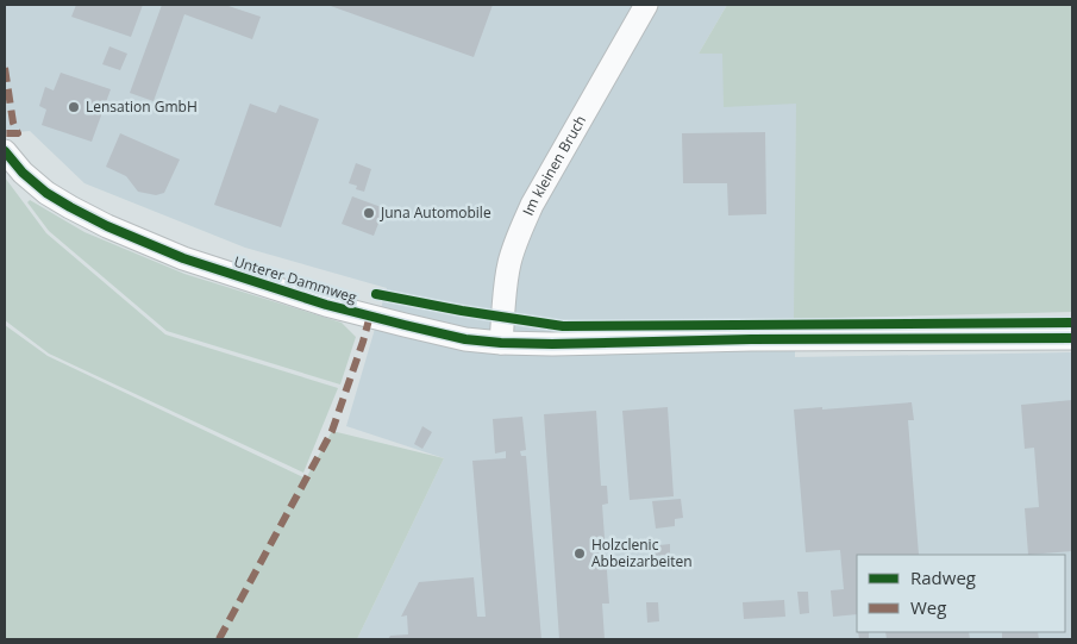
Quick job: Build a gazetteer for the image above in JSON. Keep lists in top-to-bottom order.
{
  "streets": {
    "street": ["Im kleinen Bruch", "Unterer Dammweg"]
  },
  "crossings": [
    ["Im kleinen Bruch", "Unterer Dammweg"]
  ],
  "places": ["Lensation GmbH", "Juna Automobile", "Holzclenic Abbeizarbeiten"],
  "legend": ["Radweg", "Weg"]
}
